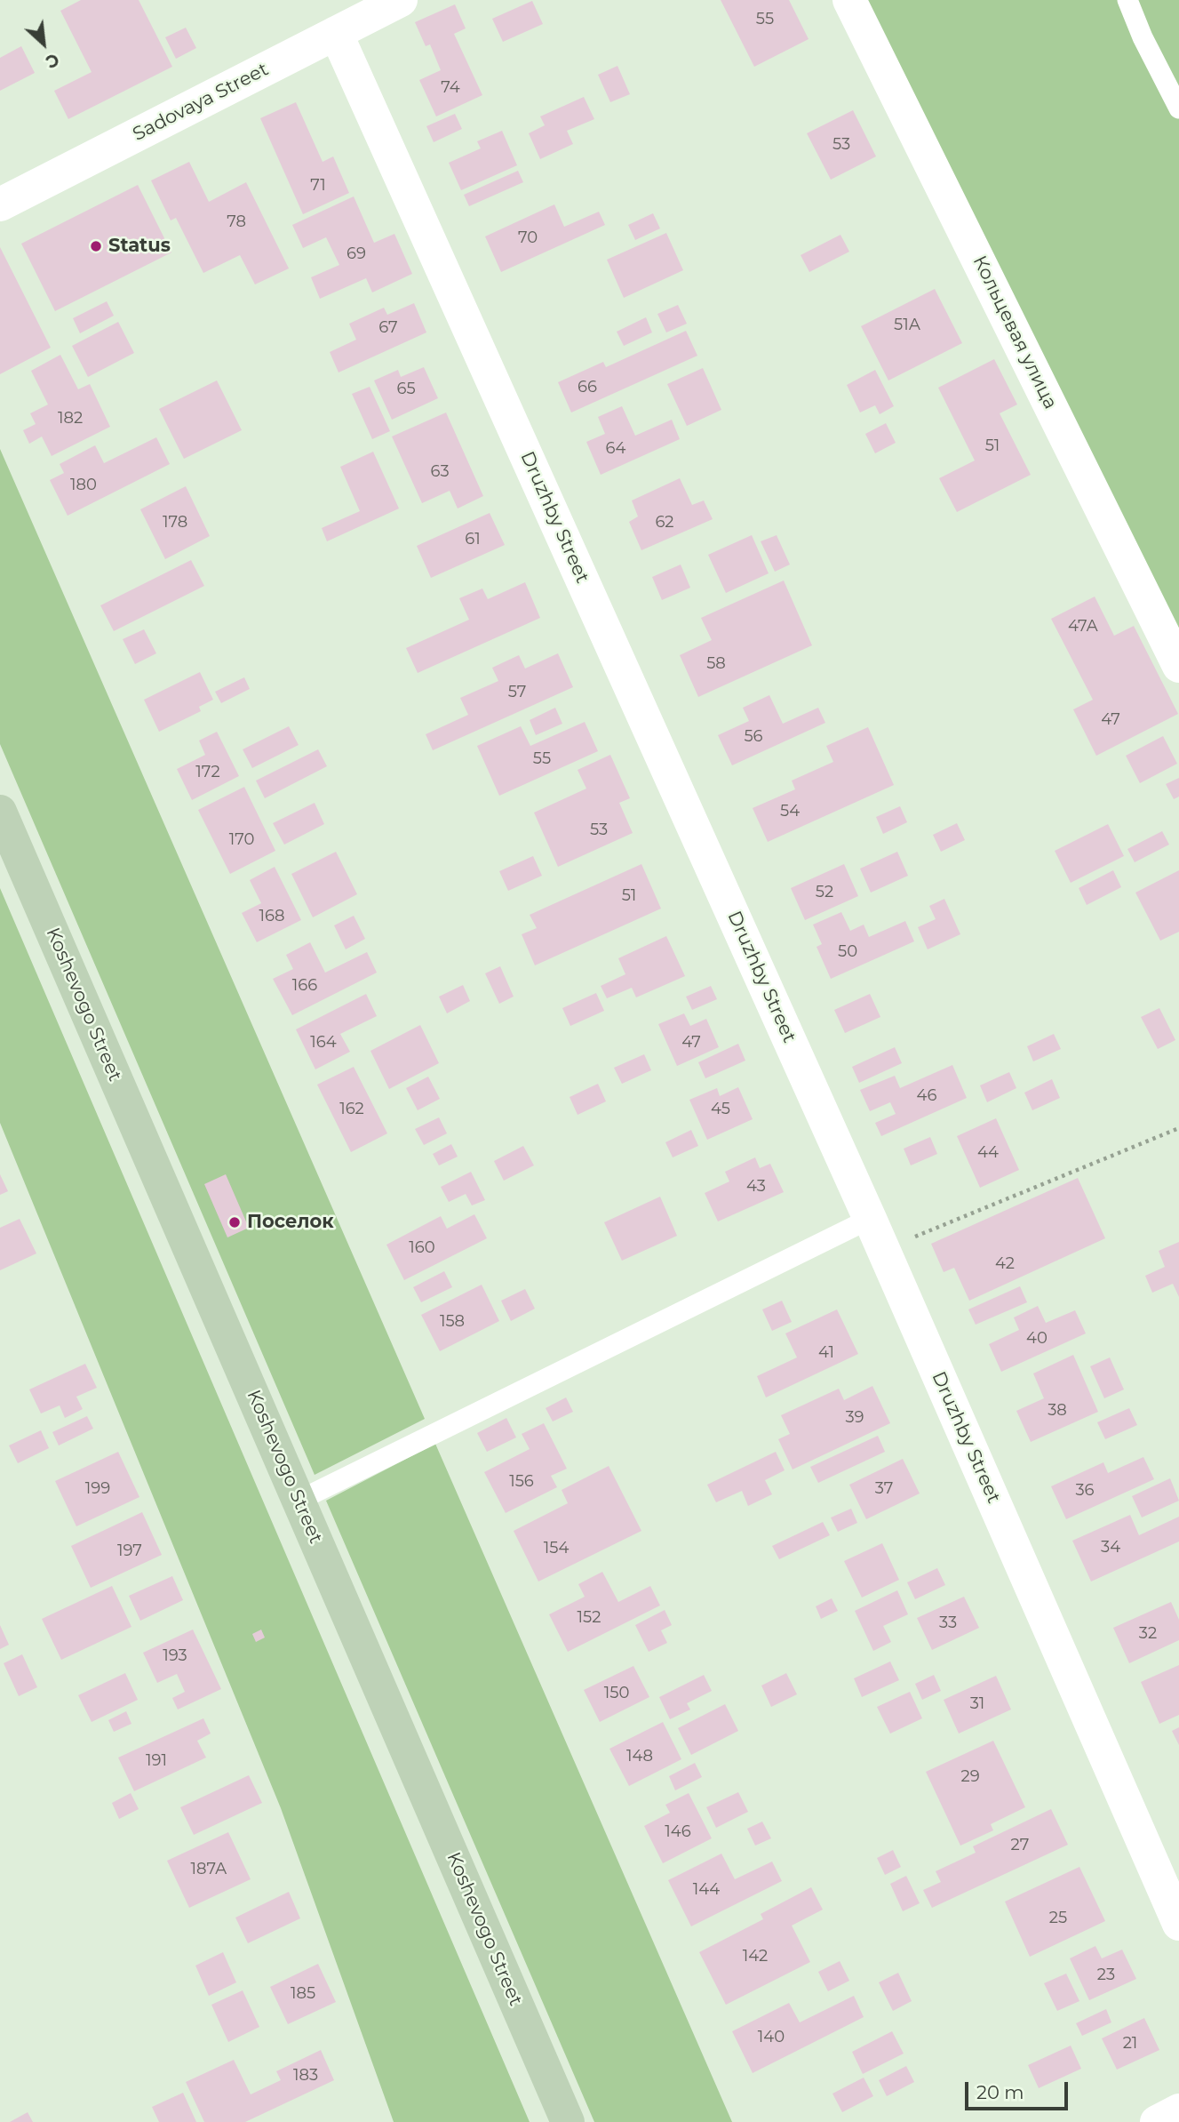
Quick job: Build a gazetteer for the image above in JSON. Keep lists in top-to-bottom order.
{
  "streets": {
    "street": [
      "Sadovaya Street",
      "Кольцевая улица",
      "Druzhby Street",
      "Koshevogo Street"
    ]
  },
  "crossings": [
    ["Sadovaya Street", "Druzhby Street"]
  ],
  "places": ["Status", "Поселок"],
  "house_numbers": [
    "55",
    "74",
    "53",
    "71",
    "78",
    "70",
    "69",
    "51А",
    "67",
    "66",
    "65",
    "182",
    "51",
    "64",
    "63",
    "180",
    "178",
    "62",
    "61",
    "47А",
    "58",
    "57",
    "47",
    "56",
    "55",
    "172",
    "54",
    "53",
    "170",
    "52",
    "51",
    "168",
    "50",
    "166",
    "164",
    "47",
    "46",
    "162",
    "45",
    "44",
    "43",
    "160",
    "42",
    "158",
    "40",
    "41",
    "38",
    "39",
    "156",
    "199",
    "37",
    "36",
    "34",
    "154",
    "197",
    "152",
    "33",
    "32",
    "193",
    "150",
    "31",
    "148",
    "191",
    "29",
    "146",
    "27",
    "187А",
    "144",
    "25",
    "142",
    "23",
    "185",
    "140",
    "21",
    "183"
  ],
  "scale_bar": "20 m",
  "north": "bottom right"
}
